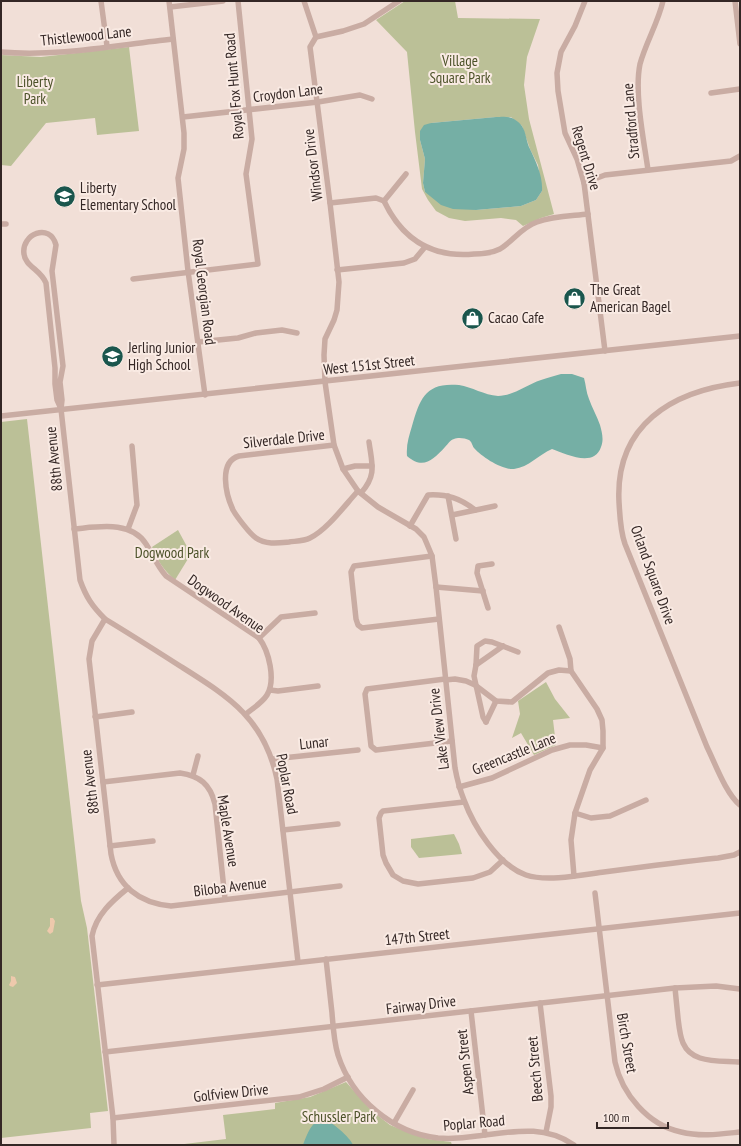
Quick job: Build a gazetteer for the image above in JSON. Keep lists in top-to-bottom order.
{
  "streets": {
    "street": [
      "Thistlewood Lane",
      "Royal Fox Hunt Road",
      "Croydon Lane",
      "Stradford Lane",
      "Regent Drive",
      "Windsor Drive",
      "Royal Georgian Road",
      "West 151st Street",
      "Silverdale Drive",
      "88th Avenue",
      "Orland Square Drive",
      "Dogwood Avenue",
      "Lake View Drive",
      "Lunar",
      "Greencastle Lane",
      "Poplar Road",
      "Maple Avenue",
      "Biloba Avenue",
      "147th Street",
      "Fairway Drive",
      "Birch Street",
      "Aspen Street",
      "Beech Street",
      "Golfview Drive"
    ]
  },
  "crossings": [
    ["Thistlewood Lane", "Royal Georgian Road"],
    ["Royal Fox Hunt Road", "Croydon Lane"],
    ["Royal Fox Hunt Road", "Royal Georgian Road"],
    ["Croydon Lane", "Windsor Drive"],
    ["Croydon Lane", "Royal Georgian Road"],
    ["Regent Drive", "West 151st Street"],
    ["Windsor Drive", "West 151st Street"],
    ["Windsor Drive", "Lake View Drive"],
    ["Royal Georgian Road", "West 151st Street"],
    ["West 151st Street", "88th Avenue"],
    ["West 151st Street", "Lake View Drive"],
    ["Silverdale Drive", "Lake View Drive"],
    ["88th Avenue", "Dogwood Avenue"],
    ["88th Avenue", "Poplar Road"],
    ["88th Avenue", "Maple Avenue"],
    ["88th Avenue", "Biloba Avenue"],
    ["Lake View Drive", "Greencastle Lane"],
    ["Lunar", "Poplar Road"],
    ["Poplar Road", "Biloba Avenue"],
    ["Poplar Road", "147th Street"],
    ["Poplar Road", "Fairway Drive"],
    ["Poplar Road", "Aspen Street"],
    ["Poplar Road", "Beech Street"],
    ["Poplar Road", "Golfview Drive"],
    ["Maple Avenue", "Biloba Avenue"],
    ["147th Street", "Birch Street"],
    ["Fairway Drive", "Birch Street"],
    ["Fairway Drive", "Aspen Street"],
    ["Fairway Drive", "Beech Street"]
  ],
  "parks": [
    "Village Square Park",
    "Liberty Park",
    "Dogwood Park",
    "Schussler Park"
  ],
  "places": {
    "school or university": ["Liberty Elementary School", "Jerling Junior High School"],
    "shop": ["The Great American Bagel", "Cacao Cafe"]
  },
  "scale_bar": "100 m"
}
